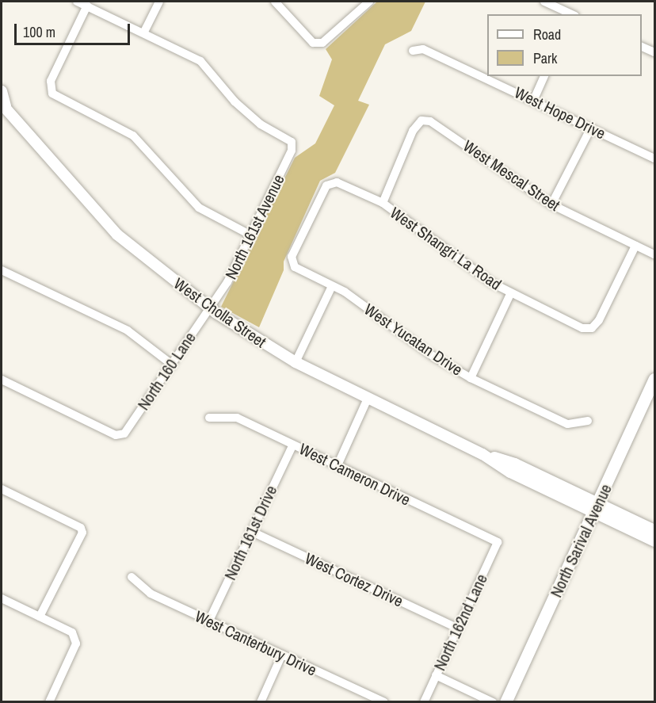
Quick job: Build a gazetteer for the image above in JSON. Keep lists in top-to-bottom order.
{
  "streets": {
    "main road": ["North Sarival Avenue"],
    "street": [
      "West Hope Drive",
      "West Mescal Street",
      "North 161st Avenue",
      "West Shangri La Road",
      "West Cholla Street",
      "West Yucatan Drive",
      "North 160 Lane",
      "West Cameron Drive",
      "North 161st Drive",
      "West Cortez Drive",
      "North 162nd Lane",
      "West Canterbury Drive"
    ]
  },
  "crossings": [
    ["West Mescal Street", "West Shangri La Road"],
    ["North 161st Avenue", "West Cholla Street"],
    ["North 161st Avenue", "North 160 Lane"],
    ["West Shangri La Road", "West Yucatan Drive"],
    ["West Cholla Street", "North 160 Lane"],
    ["West Cholla Street", "North Sarival Avenue"],
    ["West Cameron Drive", "North 161st Drive"],
    ["West Cameron Drive", "North 162nd Lane"],
    ["North 161st Drive", "West Cortez Drive"],
    ["North 161st Drive", "West Canterbury Drive"],
    ["West Cortez Drive", "North 162nd Lane"]
  ],
  "legend": ["Road", "Park"],
  "scale_bar": "100 m"
}
